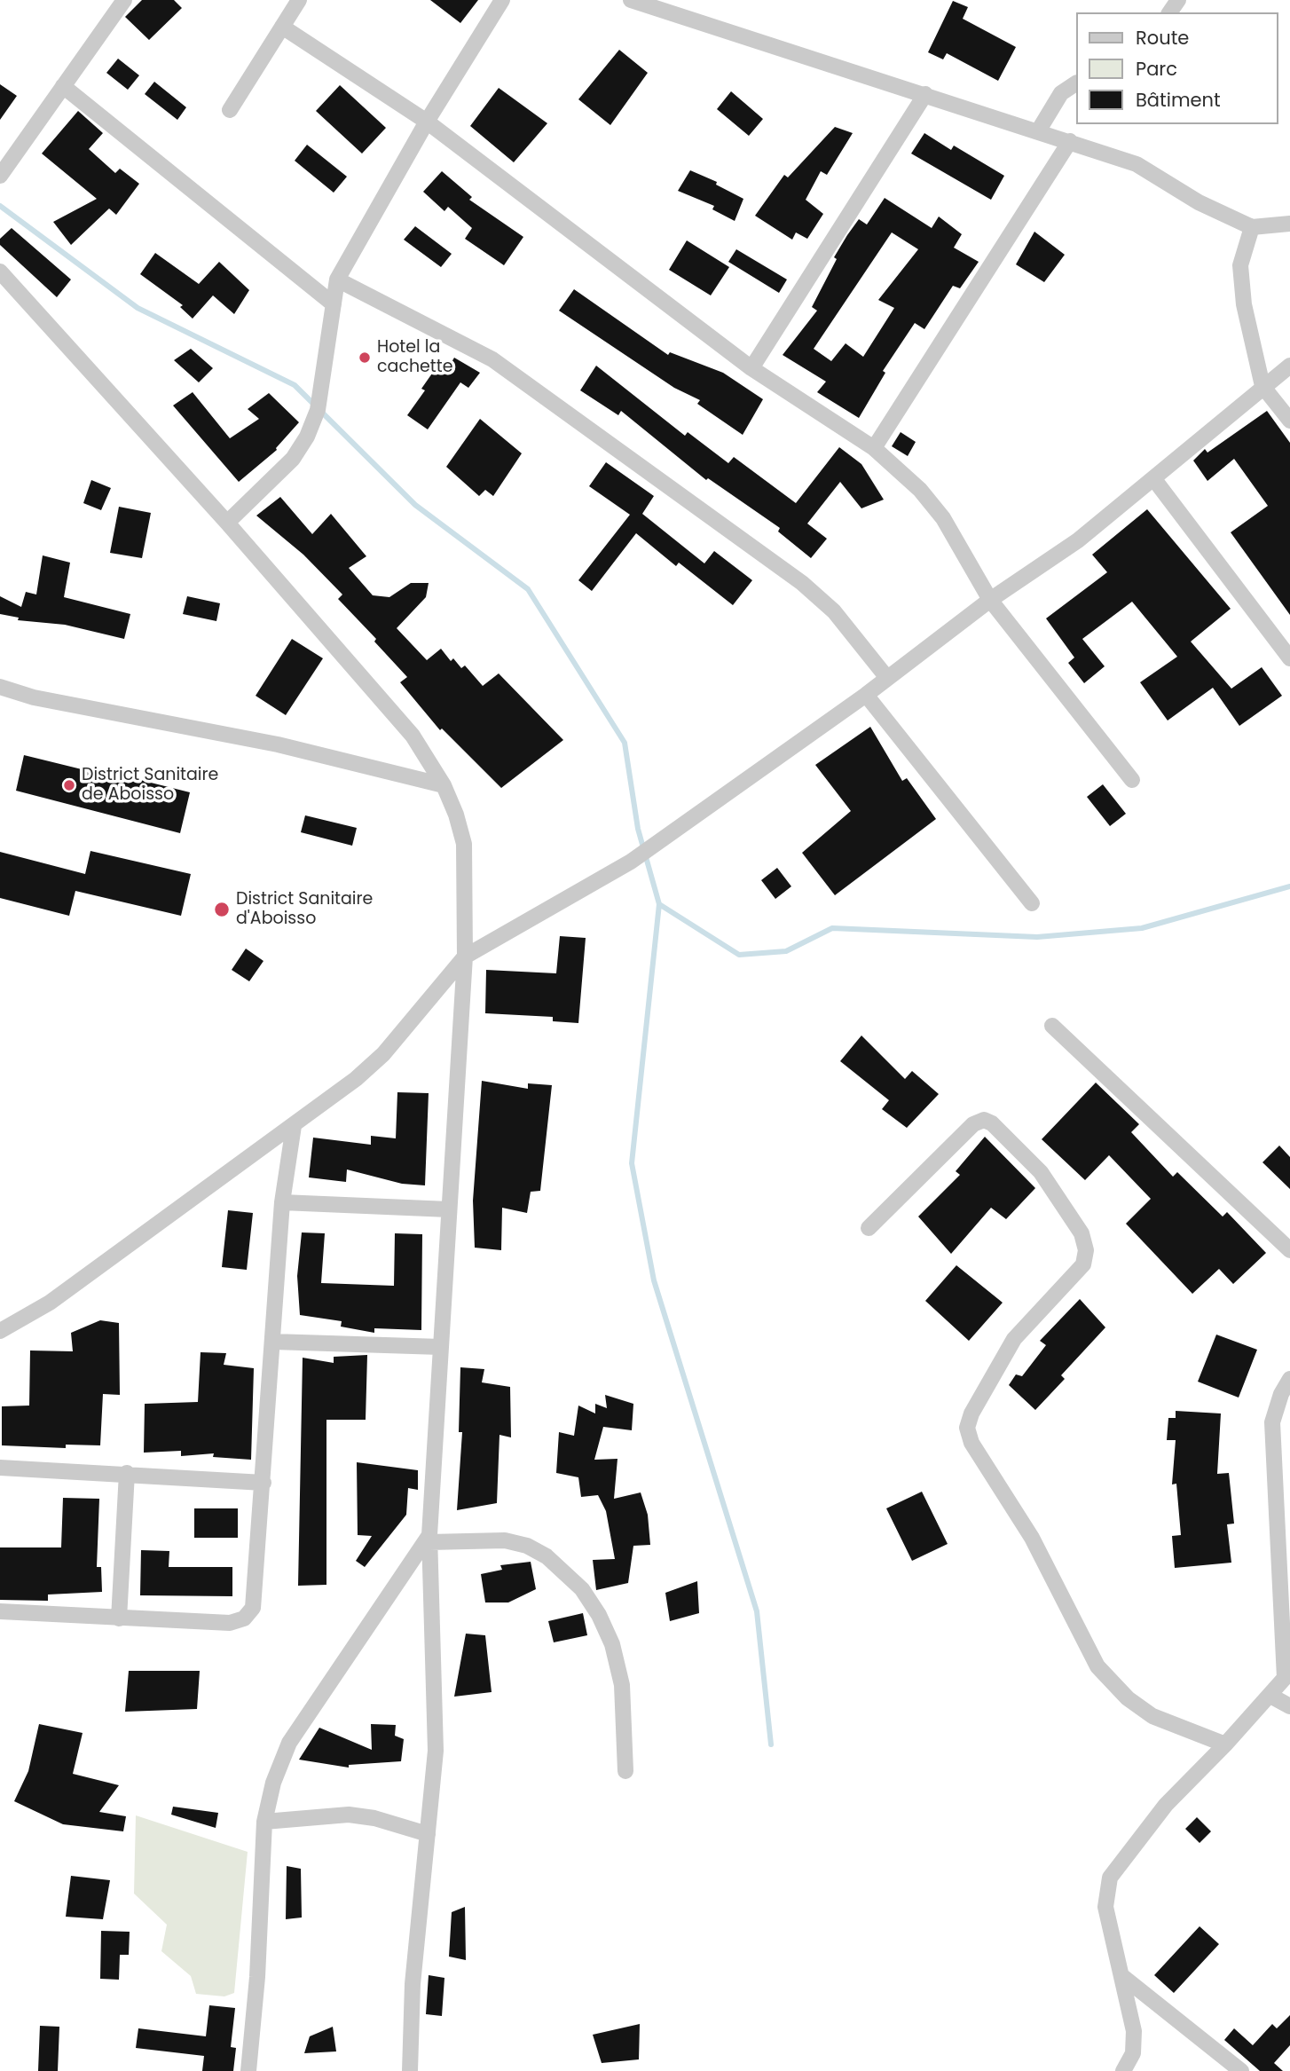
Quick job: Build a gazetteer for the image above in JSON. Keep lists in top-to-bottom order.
{
  "places": ["Hotel la cachette", "District Sanitaire de Aboisso", "District Sanitaire d'Aboisso"],
  "legend": ["Route", "Parc", "Bâtiment"]
}
